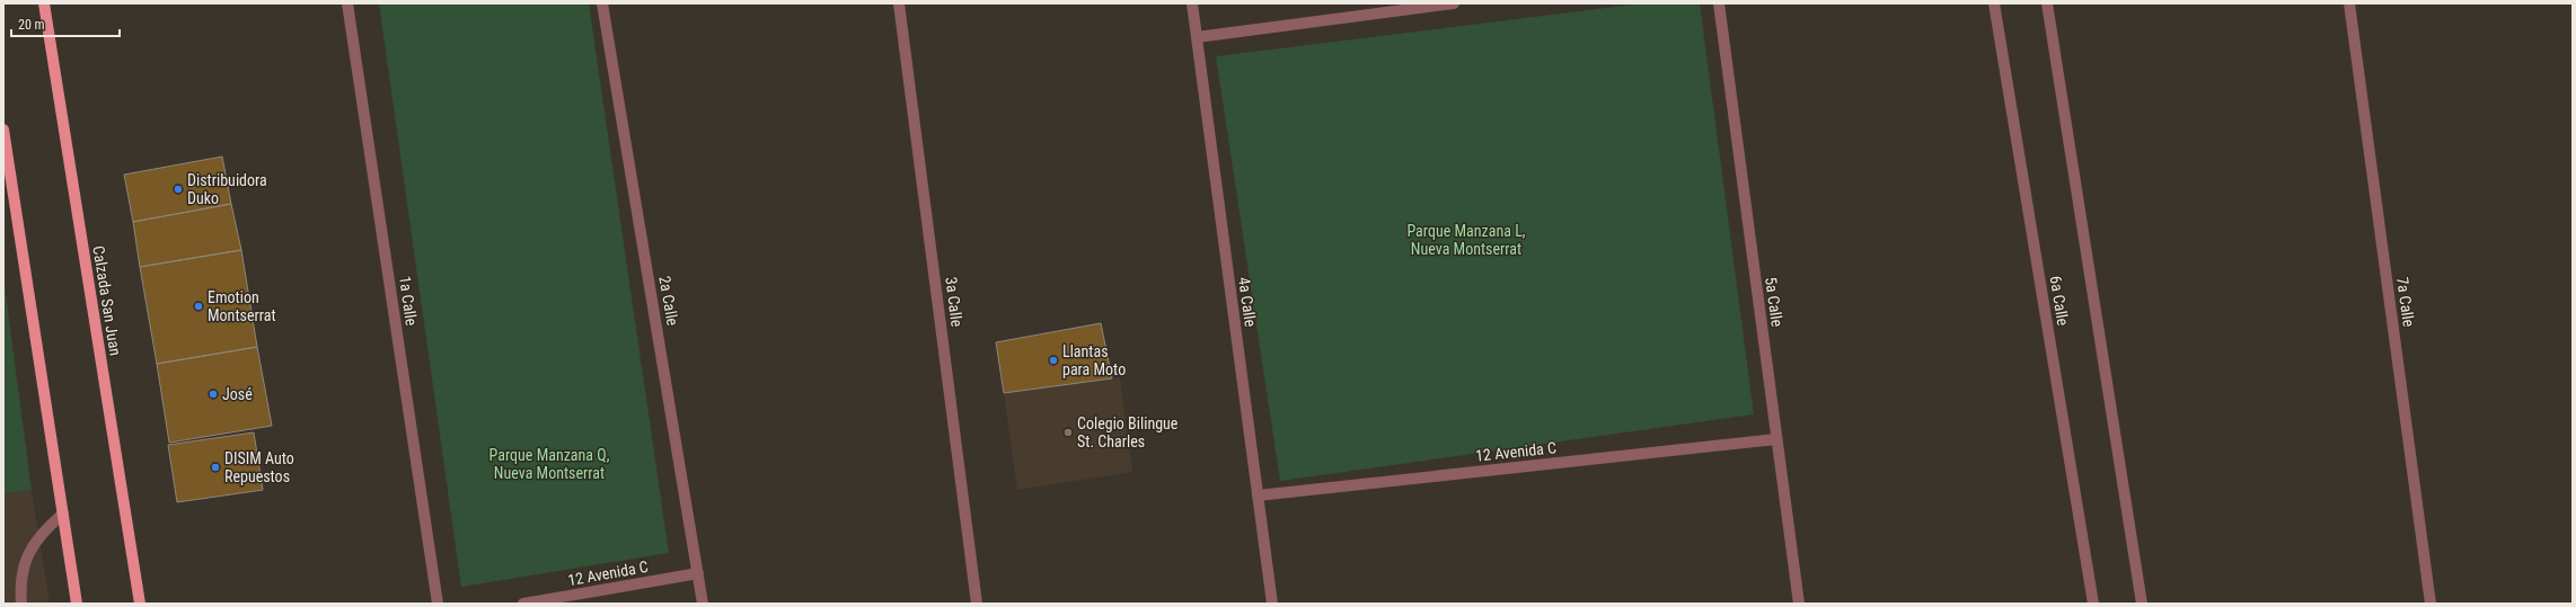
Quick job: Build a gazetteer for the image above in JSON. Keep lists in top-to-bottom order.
{
  "streets": {
    "main road": ["Calzada San Juan"],
    "street": [
      "1a Calle",
      "2a Calle",
      "6a Calle",
      "3a Calle",
      "4a Calle",
      "5a Calle",
      "7a Calle",
      "12 Avenida C"
    ]
  },
  "crossings": [
    ["2a Calle", "12 Avenida C"],
    ["4a Calle", "12 Avenida C"],
    ["5a Calle", "12 Avenida C"]
  ],
  "parks": ["Parque Manzana L, Nueva Montserrat", "Parque Manzana Q, Nueva Montserrat"],
  "places": [
    "Distribuidora Duko",
    "Emotion Montserrat",
    "Llantas para Moto",
    "José",
    "Colegio Bilingue St. Charles",
    "DISIM Auto Repuestos"
  ],
  "scale_bar": "20 m"
}
